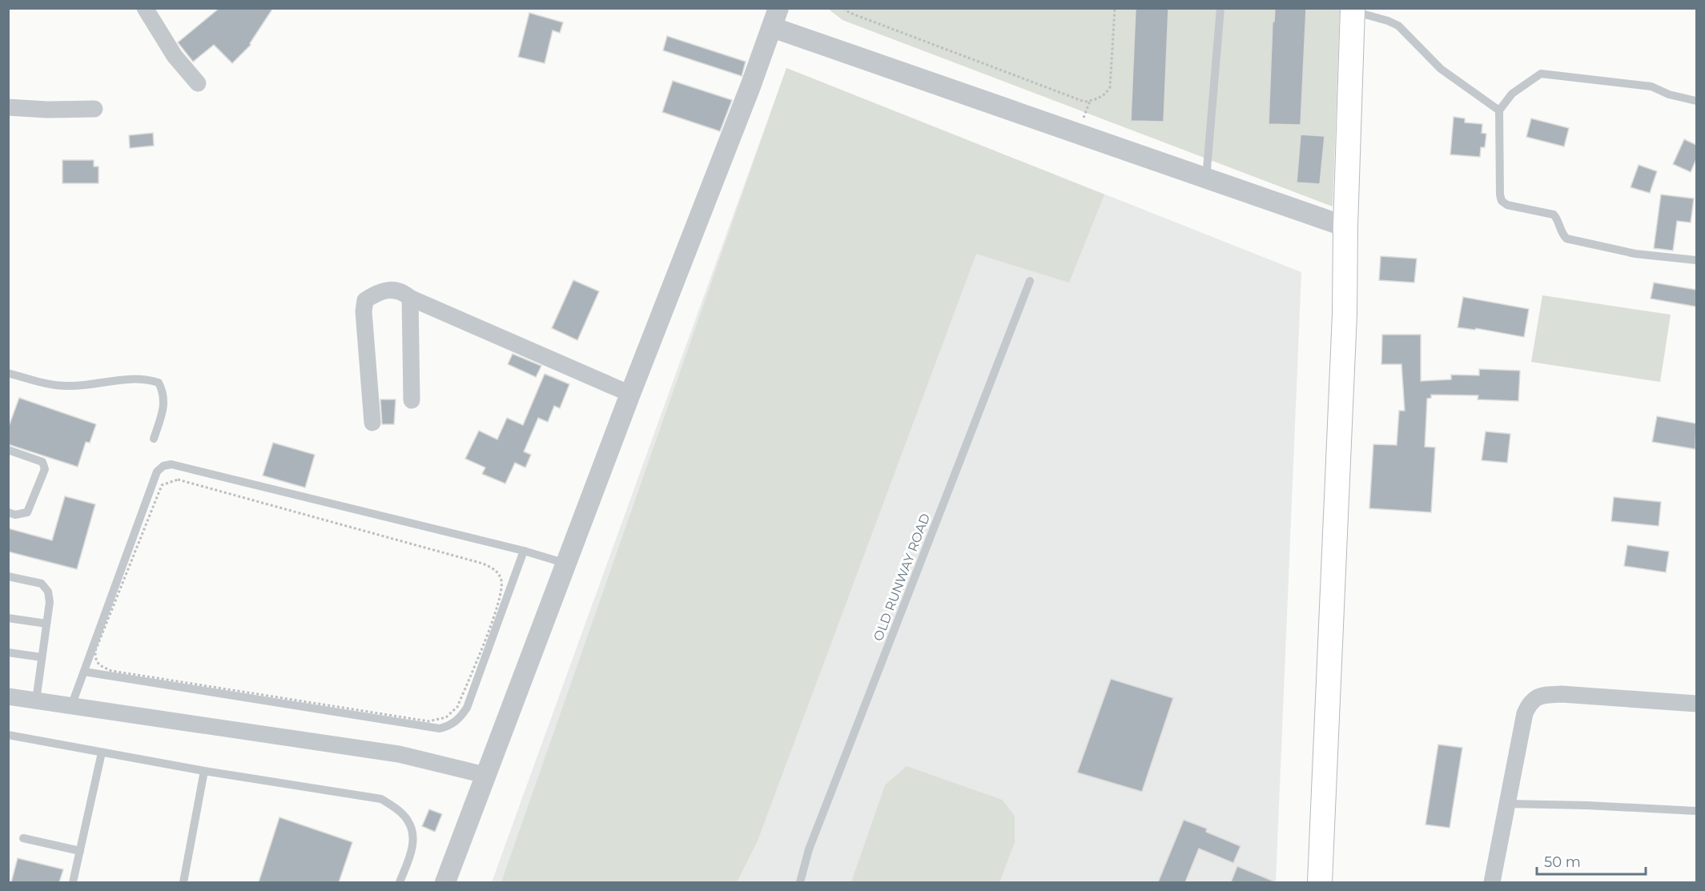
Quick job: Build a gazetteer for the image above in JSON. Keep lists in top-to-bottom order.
{
  "streets": {
    "lane": ["OLD RUNWAY ROAD"]
  },
  "scale_bar": "50 m"
}
